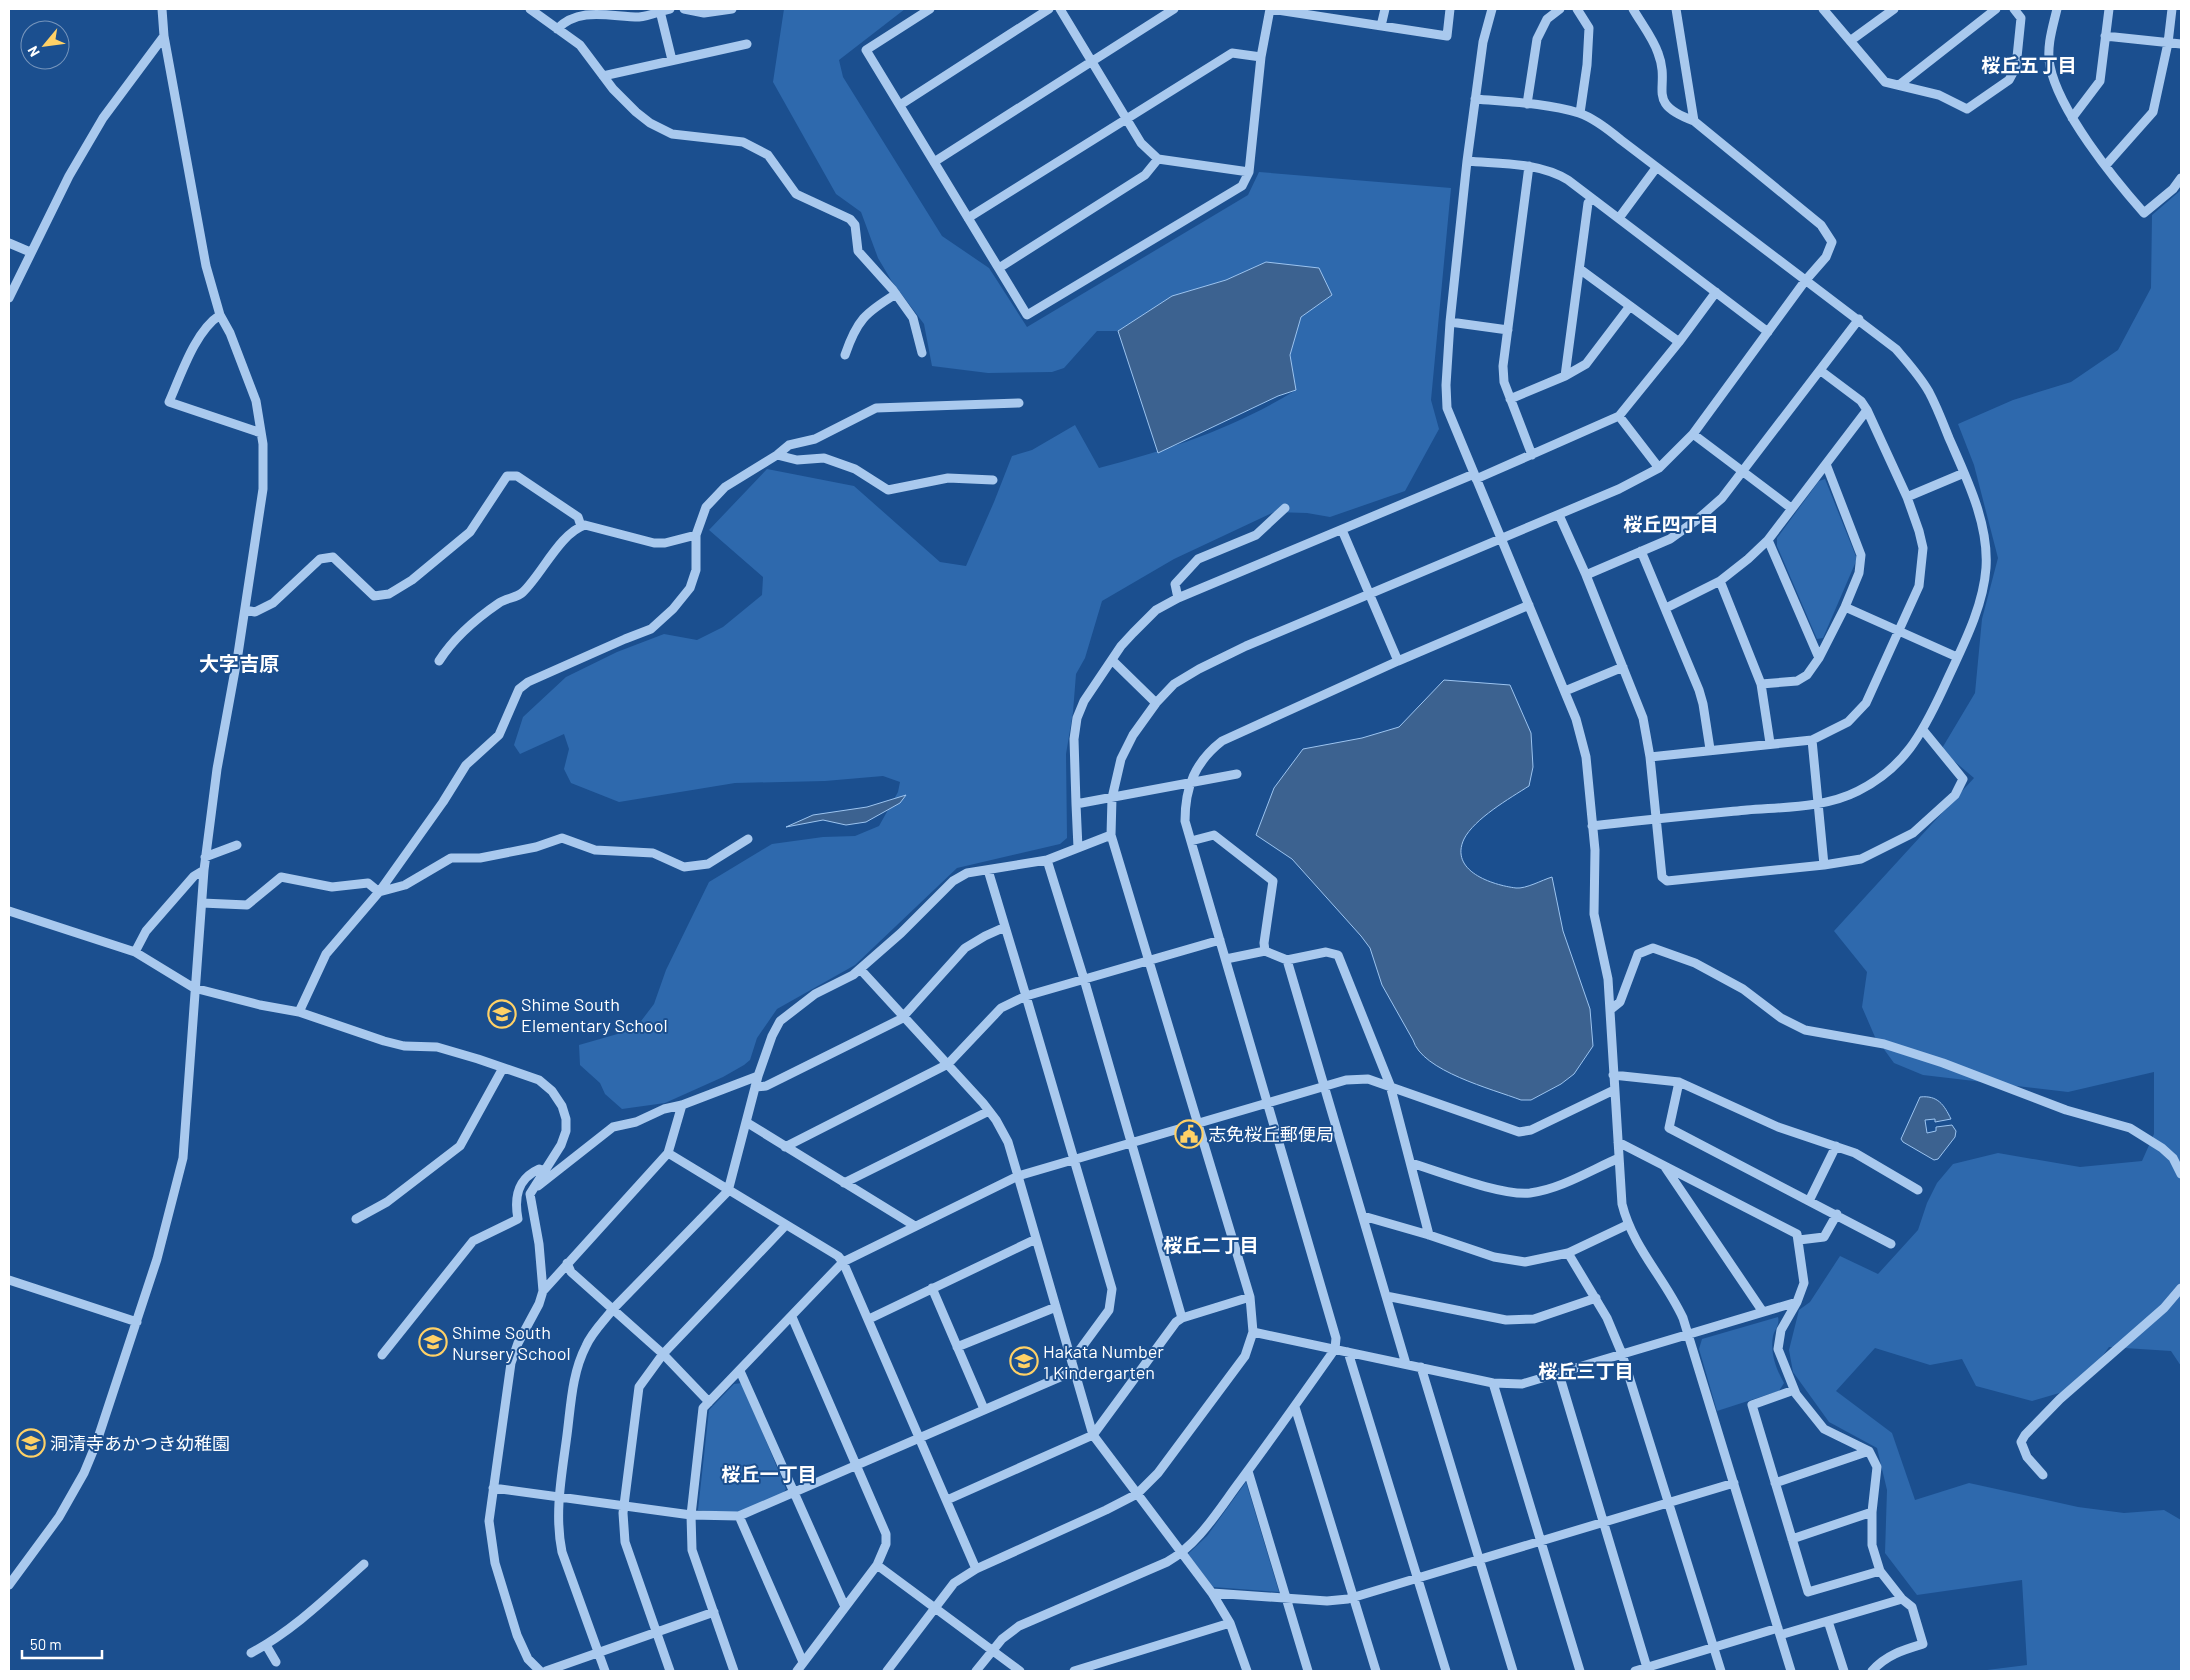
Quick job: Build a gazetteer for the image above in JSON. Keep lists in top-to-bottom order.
{
  "districts": [
    "桜丘五丁目",
    "桜丘四丁目",
    "大字吉原",
    "桜丘二丁目",
    "桜丘三丁目",
    "桜丘一丁目"
  ],
  "places": {
    "school or university": [
      "Shime South Elementary School",
      "Shime South Nursery School",
      "Hakata Number 1 Kindergarten",
      "洞清寺あかつき幼稚園"
    ],
    "public building": ["志免桜丘郵便局"]
  },
  "scale_bar": "50 m",
  "north": "bottom left"
}
